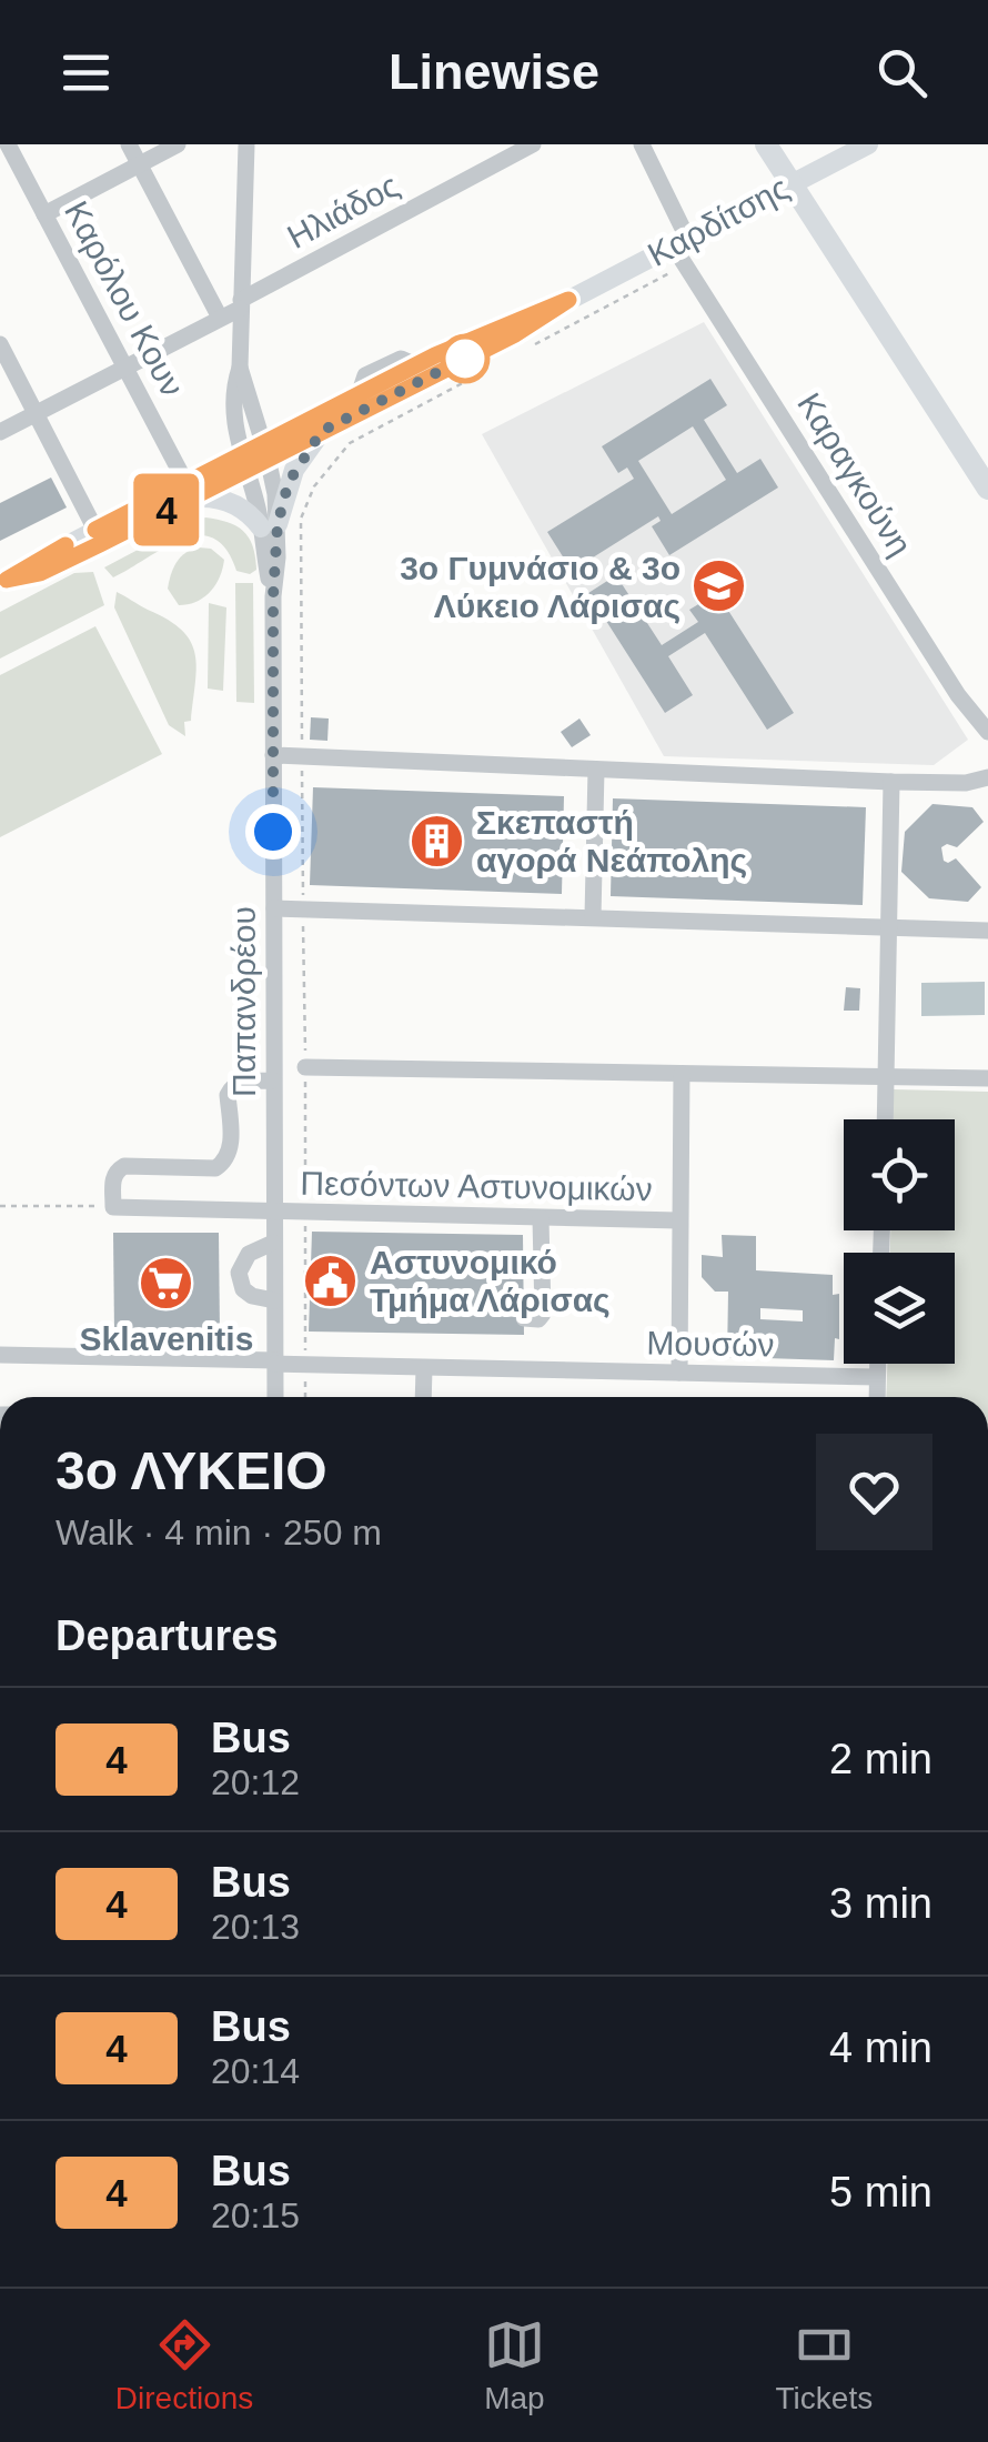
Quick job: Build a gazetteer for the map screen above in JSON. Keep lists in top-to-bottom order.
{
  "streets": {
    "main road": ["Καρδίτσης"],
    "street": [
      "Ηλιάδος",
      "Καρόλου Κουν",
      "Καραγκούνη",
      "Παπανδρέου",
      "Πεσόντων Αστυνομικών",
      "Μουσών"
    ]
  },
  "crossings": [
    ["Ηλιάδος", "Καρόλου Κουν"],
    ["Καρδίτσης", "Καρόλου Κουν"],
    ["Καρδίτσης", "Καραγκούνη"],
    ["Παπανδρέου", "Πεσόντων Αστυνομικών"],
    ["Παπανδρέου", "Μουσών"]
  ],
  "places": {
    "school or university": ["3ο Γυμνάσιο & 3ο Λύκειο Λάρισας"],
    "building": ["Σκεπαστή αγορά Νεάπολης"],
    "public building": ["Αστυνομικό Τμήμα Λάρισας"],
    "supermarket": ["Sklavenitis"]
  },
  "lines": ["bus line 4"],
  "page": {
    "header": "Linewise",
    "on_map": "4",
    "heading": [
      ["3ο ΛΥΚΕΙΟ", "Walk · 4 min · 250 m"],
      "Departures"
    ],
    "list": [
      {
        "mark": "4",
        "name": "Bus",
        "note": "20:12",
        "value": "2 min"
      },
      {
        "mark": "4",
        "name": "Bus",
        "note": "20:13",
        "value": "3 min"
      },
      {
        "mark": "4",
        "name": "Bus",
        "note": "20:14",
        "value": "4 min"
      },
      {
        "mark": "4",
        "name": "Bus",
        "note": "20:15",
        "value": "5 min"
      }
    ],
    "tabs": ["Directions", "Map", "Tickets"]
  }
}
